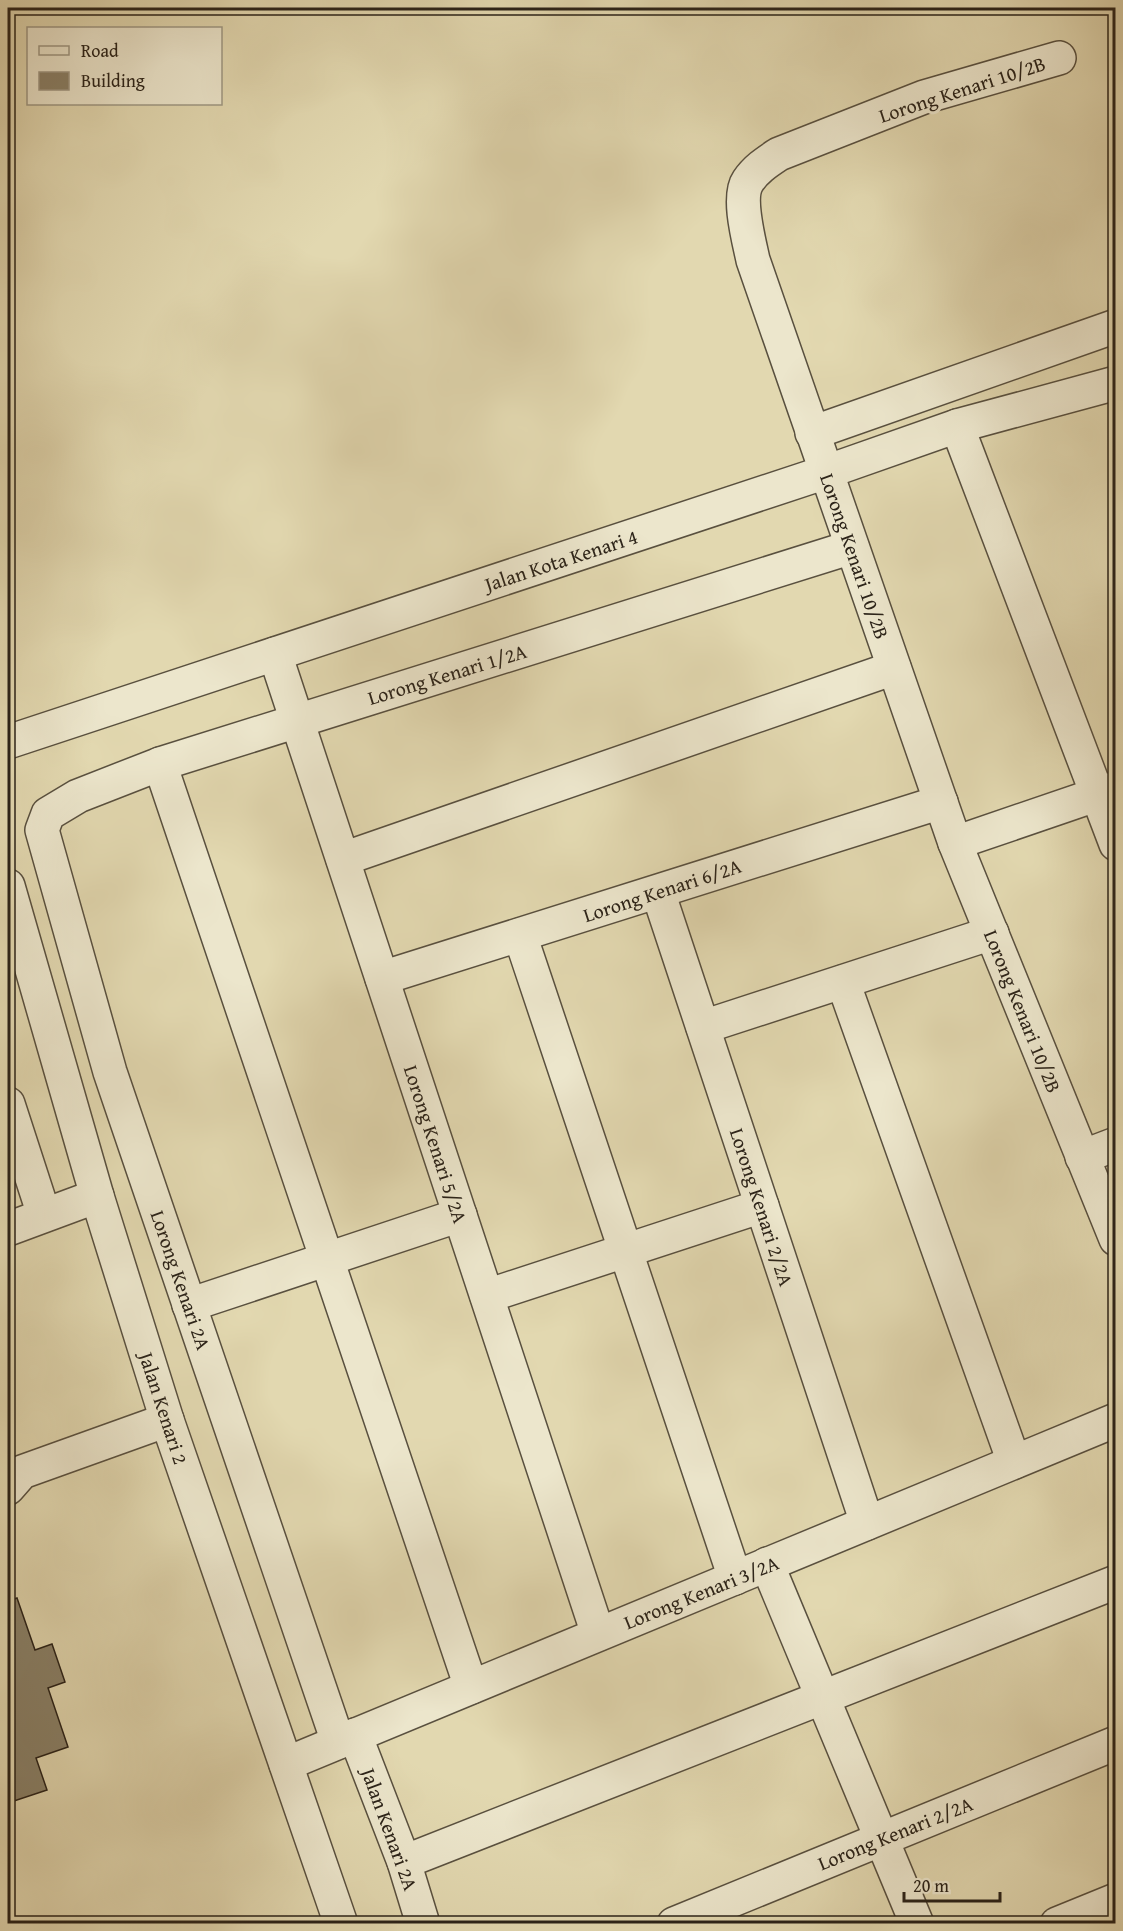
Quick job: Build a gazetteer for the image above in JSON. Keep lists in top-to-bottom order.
{
  "streets": {
    "street": [
      "Lorong Kenari 10/2B",
      "Jalan Kota Kenari 4",
      "Lorong Kenari 1/2A",
      "Lorong Kenari 6/2A",
      "Lorong Kenari 5/2A",
      "Lorong Kenari 2/2A",
      "Lorong Kenari 2A",
      "Jalan Kenari 2",
      "Lorong Kenari 3/2A",
      "Jalan Kenari 2A"
    ]
  },
  "crossings": [
    ["Lorong Kenari 10/2B", "Jalan Kota Kenari 4"],
    ["Lorong Kenari 10/2B", "Lorong Kenari 1/2A"],
    ["Lorong Kenari 10/2B", "Lorong Kenari 6/2A"],
    ["Jalan Kota Kenari 4", "Lorong Kenari 5/2A"],
    ["Lorong Kenari 1/2A", "Lorong Kenari 5/2A"],
    ["Lorong Kenari 1/2A", "Lorong Kenari 2A"],
    ["Lorong Kenari 6/2A", "Lorong Kenari 5/2A"],
    ["Lorong Kenari 6/2A", "Lorong Kenari 2/2A"],
    ["Lorong Kenari 5/2A", "Lorong Kenari 3/2A"],
    ["Lorong Kenari 2/2A", "Lorong Kenari 3/2A"],
    ["Lorong Kenari 2A", "Lorong Kenari 3/2A"],
    ["Lorong Kenari 2A", "Jalan Kenari 2A"],
    ["Jalan Kenari 2", "Lorong Kenari 3/2A"],
    ["Lorong Kenari 3/2A", "Jalan Kenari 2A"]
  ],
  "legend": ["Road", "Building"],
  "scale_bar": "20 m"
}
